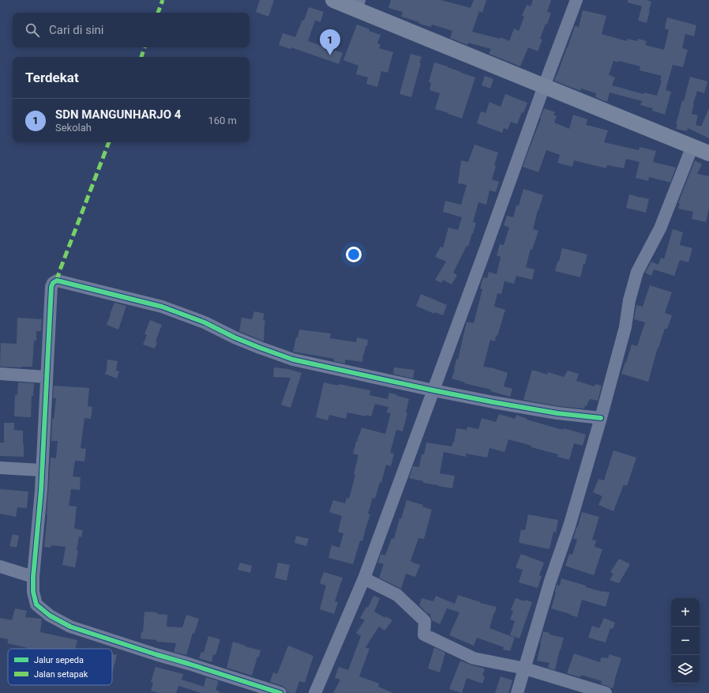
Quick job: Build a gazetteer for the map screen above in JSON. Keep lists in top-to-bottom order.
{
  "legend": ["Jalur sepeda", "Jalan setapak"],
  "page": {
    "search": "Cari di sini",
    "pins": "1",
    "heading": "Terdekat",
    "list": [
      {
        "mark": "1",
        "name": "SDN MANGUNHARJO 4",
        "note": "Sekolah",
        "value": "160 m"
      }
    ],
    "map_buttons": ["+", "−"]
  }
}
